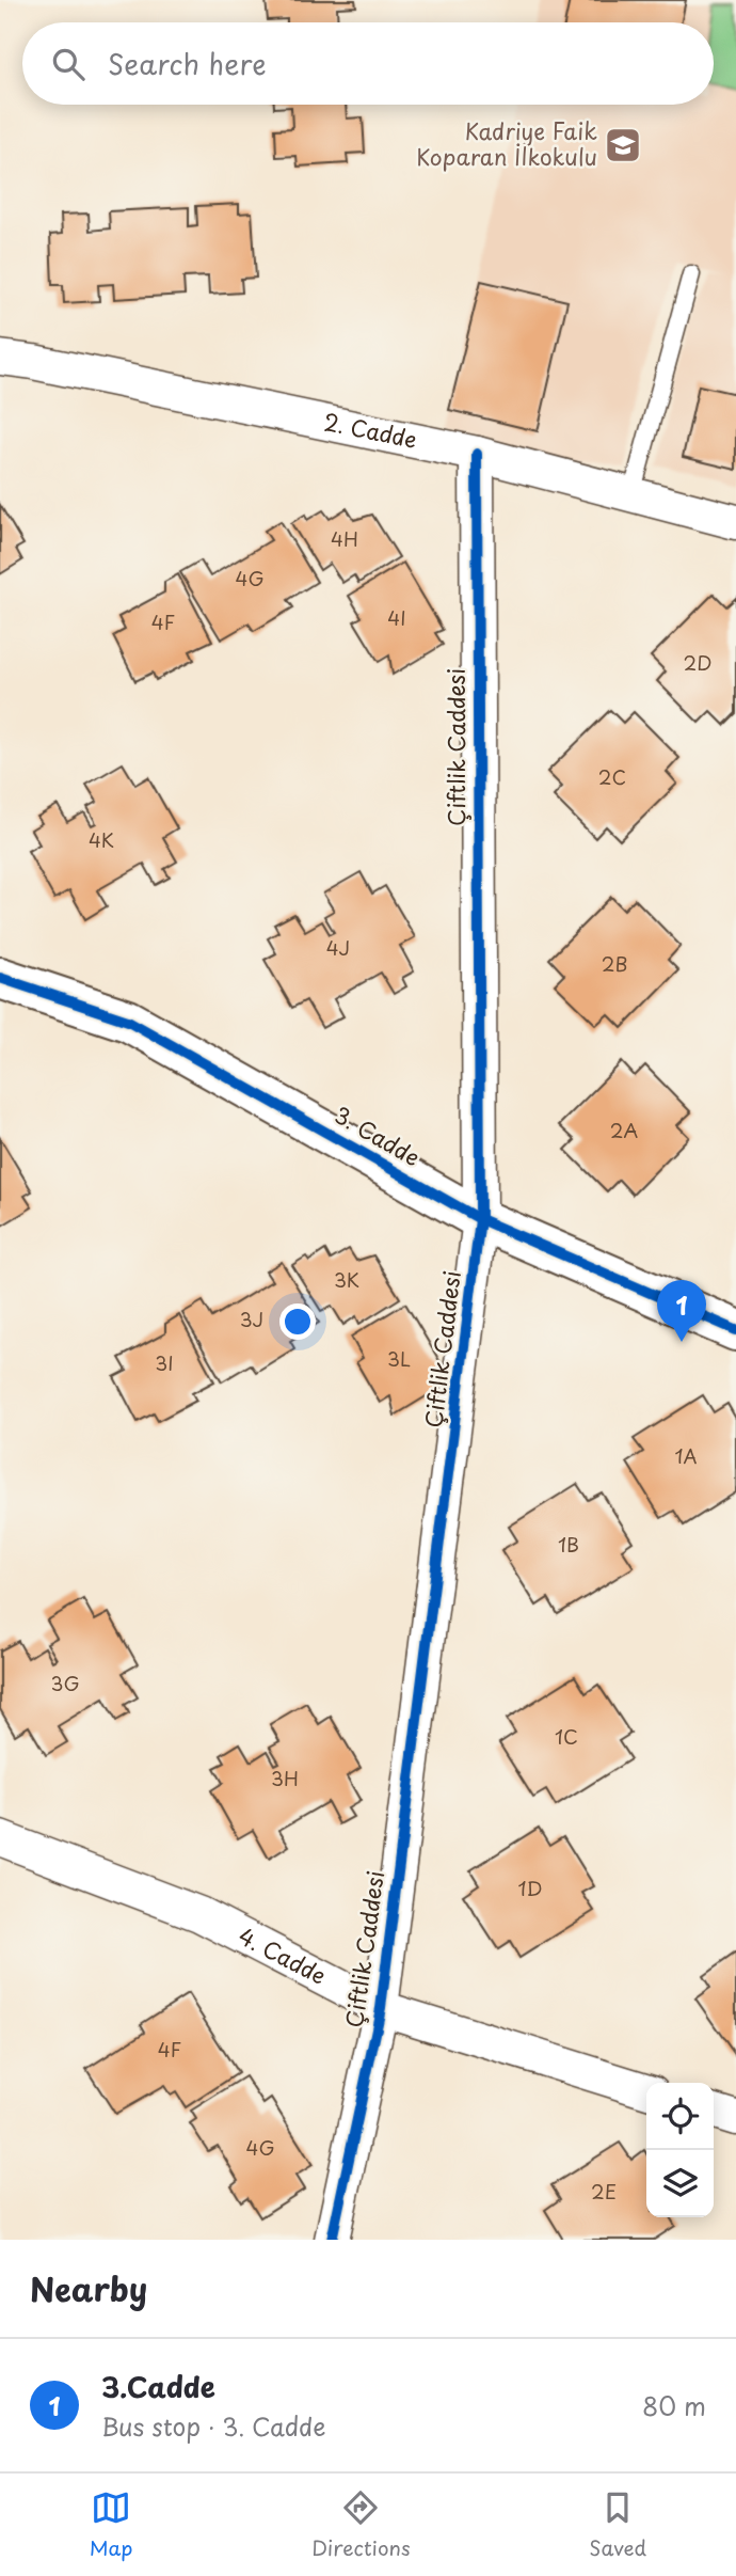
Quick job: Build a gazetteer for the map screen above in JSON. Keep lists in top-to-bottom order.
{
  "streets": {
    "street": [
      "2. Cadde",
      "Çiftlik Caddesi",
      "3. Cadde",
      "4. Cadde"
    ]
  },
  "crossings": [
    ["2. Cadde", "Çiftlik Caddesi"],
    ["Çiftlik Caddesi", "3. Cadde"],
    ["Çiftlik Caddesi", "4. Cadde"]
  ],
  "places": {
    "school or university": ["Kadriye Faik Koparan İlkokulu"]
  },
  "house_numbers": [
    "4H",
    "4G",
    "4I",
    "4F",
    "2D",
    "2C",
    "4K",
    "4J",
    "2B",
    "2A",
    "3K",
    "3J",
    "3L",
    "3I",
    "1A",
    "1B",
    "3G",
    "1C",
    "3H",
    "1D",
    "4F",
    "4G",
    "2E"
  ],
  "page": {
    "search": "Search here",
    "pins": "1",
    "heading": "Nearby",
    "list": [
      {
        "mark": "1",
        "name": "3.Cadde",
        "note": "Bus stop · 3. Cadde",
        "value": "80 m"
      }
    ],
    "nav": ["Map", "Directions", "Saved"]
  }
}
